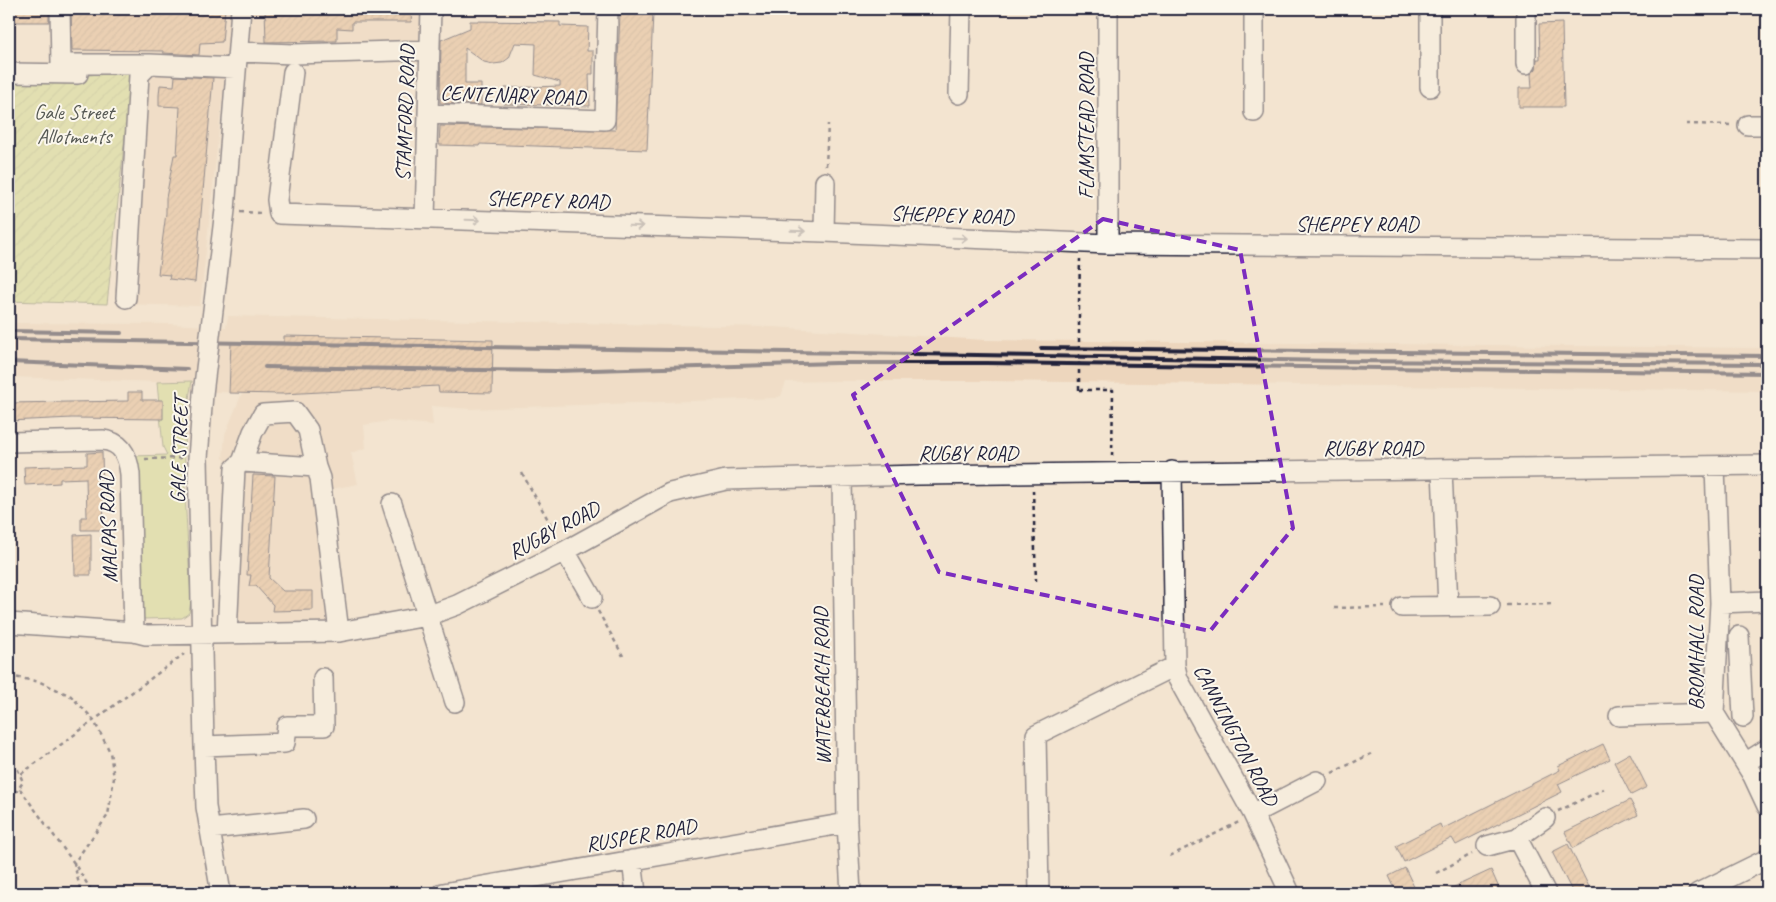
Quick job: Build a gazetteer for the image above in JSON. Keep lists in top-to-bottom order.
{
  "streets": {
    "street": [
      "CENTENARY ROAD",
      "STAMFORD ROAD",
      "FLAMSTEAD ROAD",
      "SHEPPEY ROAD",
      "RUGBY ROAD",
      "GALE STREET",
      "MALPAS ROAD",
      "BROMHALL ROAD",
      "WATERBEACH ROAD",
      "CANNINGTON ROAD",
      "RUSPER ROAD"
    ]
  },
  "crossings": [
    ["CENTENARY ROAD", "STAMFORD ROAD"],
    ["STAMFORD ROAD", "SHEPPEY ROAD"],
    ["FLAMSTEAD ROAD", "SHEPPEY ROAD"],
    ["RUGBY ROAD", "GALE STREET"],
    ["RUGBY ROAD", "MALPAS ROAD"],
    ["RUGBY ROAD", "BROMHALL ROAD"],
    ["RUGBY ROAD", "WATERBEACH ROAD"],
    ["RUGBY ROAD", "CANNINGTON ROAD"],
    ["WATERBEACH ROAD", "RUSPER ROAD"]
  ],
  "one_way": ["SHEPPEY ROAD"],
  "parks": ["Gale Street Allotments"]
}
